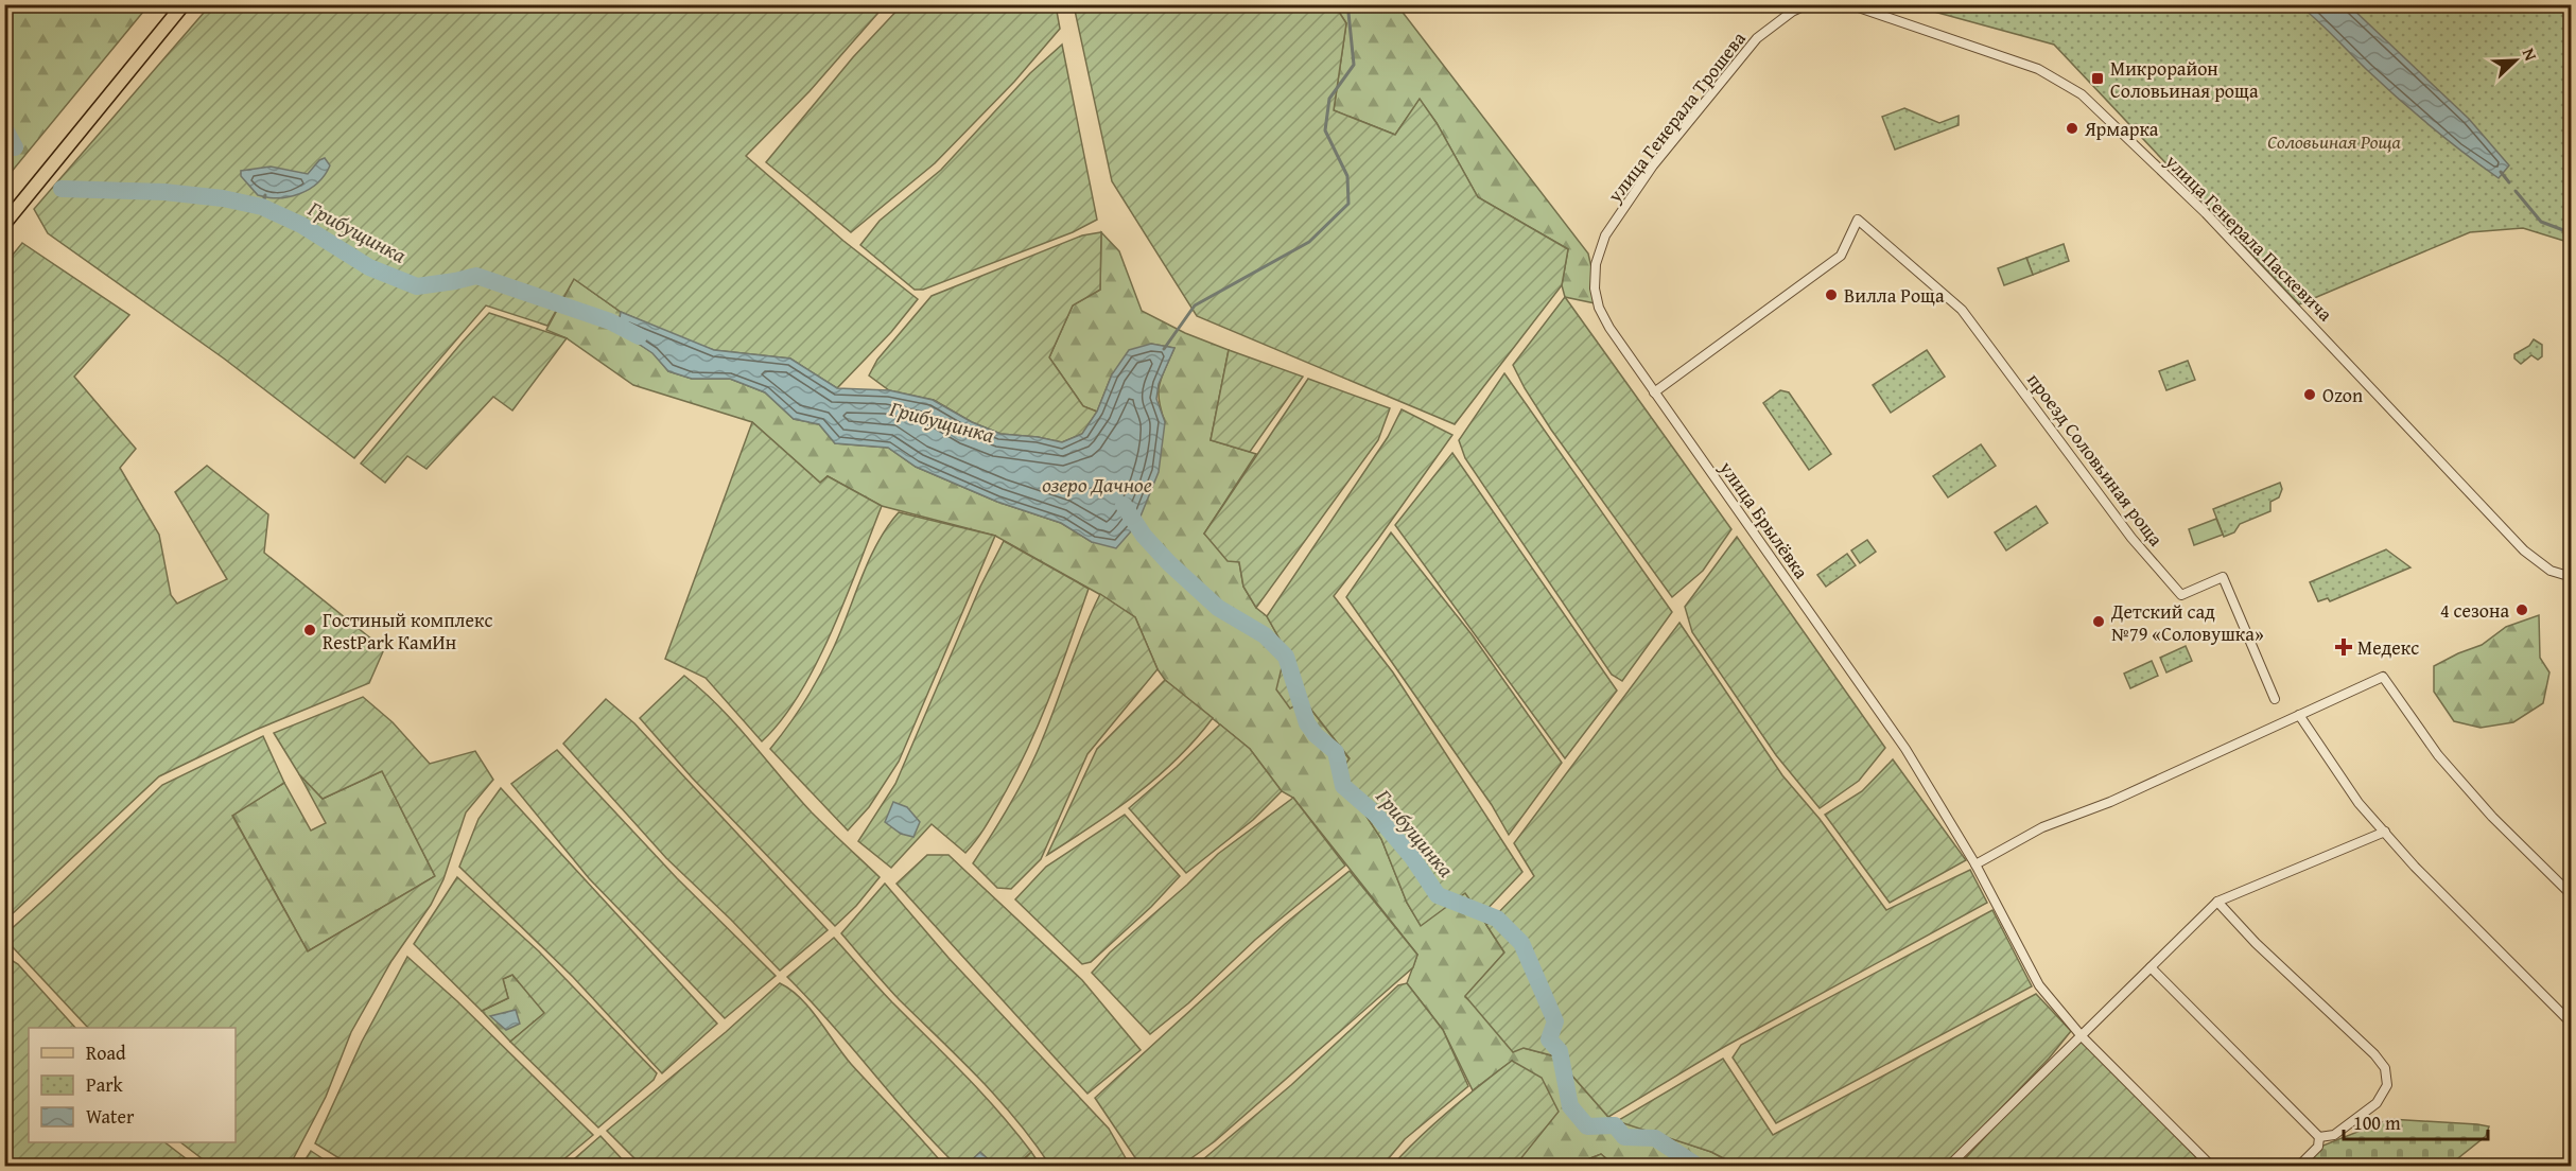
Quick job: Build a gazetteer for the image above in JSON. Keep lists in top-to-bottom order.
{
  "streets": {
    "street": [
      "улица Генерала Трошева",
      "улица Генерала Паскевича",
      "проезд Соловьиная роща",
      "улица Брылёвка"
    ]
  },
  "crossings": [
    ["улица Генерала Трошева", "улица Брылёвка"],
    ["проезд Соловьиная роща", "улица Брылёвка"]
  ],
  "water": ["Грибущинка", "озеро Дачное"],
  "parks": ["Соловьиная Роща"],
  "places": {
    "transit": ["Микрорайон Соловьиная роща"],
    "other": [
      "Ярмарка",
      "Вилла Роща",
      "Ozon",
      "4 сезона",
      "Детский сад №79 «Соловушка»",
      "Гостиный комплекс RestPark КамИн"
    ],
    "health": ["Медекс"]
  },
  "legend": ["Road", "Park", "Water"],
  "scale_bar": "100 m",
  "north": "top right"
}
